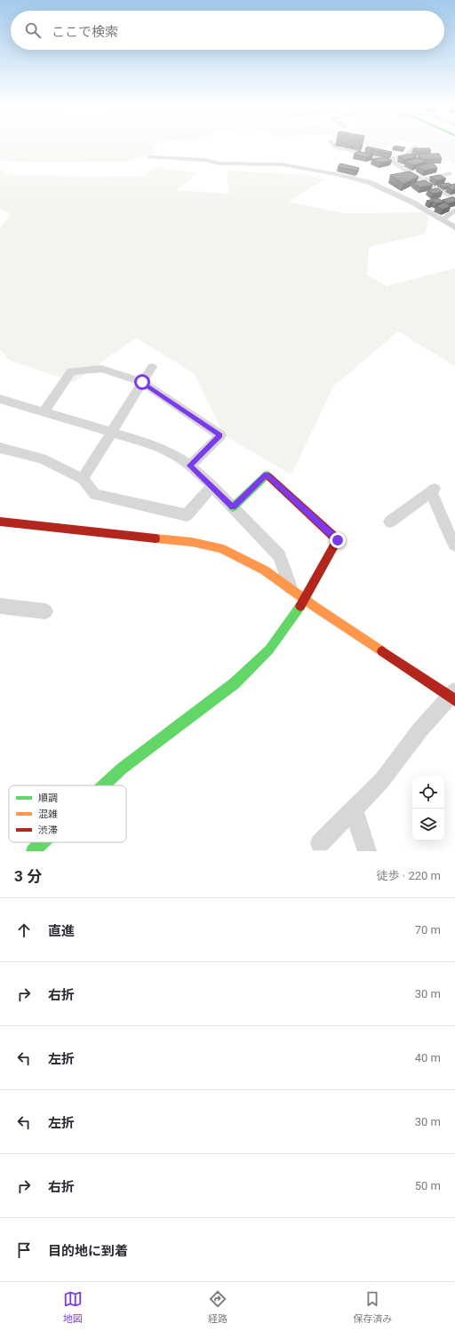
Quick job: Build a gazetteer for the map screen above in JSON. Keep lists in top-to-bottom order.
{
  "legend": ["順調", "混雑", "渋滞"],
  "page": {
    "search": "ここで検索",
    "heading": ["3 分", "徒歩 · 220 m"],
    "list": [
      ["直進", "70 m"],
      ["右折", "30 m"],
      ["左折", "40 m"],
      ["左折", "30 m"],
      ["右折", "50 m"],
      "目的地に到着"
    ],
    "nav": ["地図", "経路", "保存済み"]
  }
}
